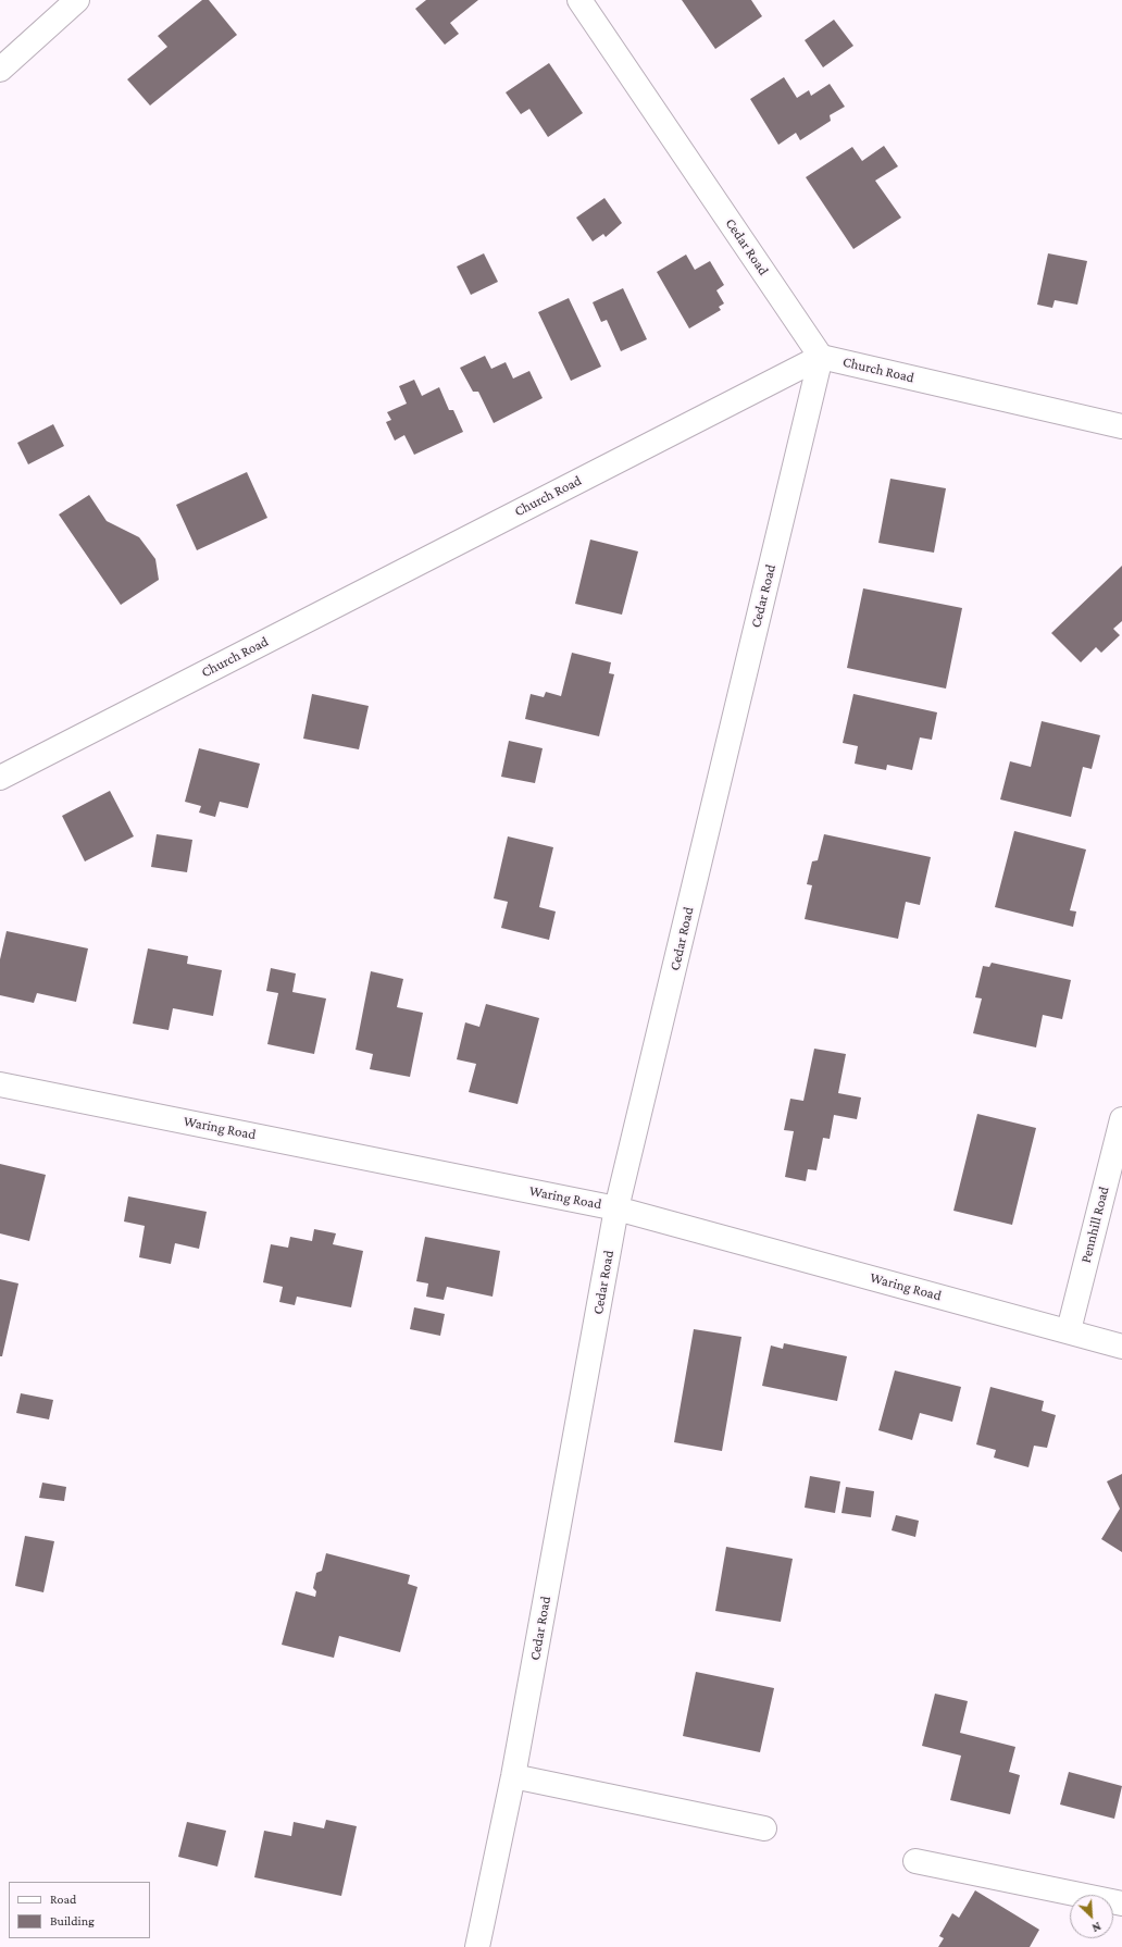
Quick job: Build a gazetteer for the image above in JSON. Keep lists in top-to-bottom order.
{
  "streets": {
    "street": [
      "Cedar Road",
      "Church Road",
      "Waring Road",
      "Pennhill Road"
    ]
  },
  "crossings": [
    ["Cedar Road", "Church Road"],
    ["Cedar Road", "Waring Road"],
    ["Waring Road", "Pennhill Road"]
  ],
  "legend": ["Road", "Building"],
  "north": "bottom right"
}
